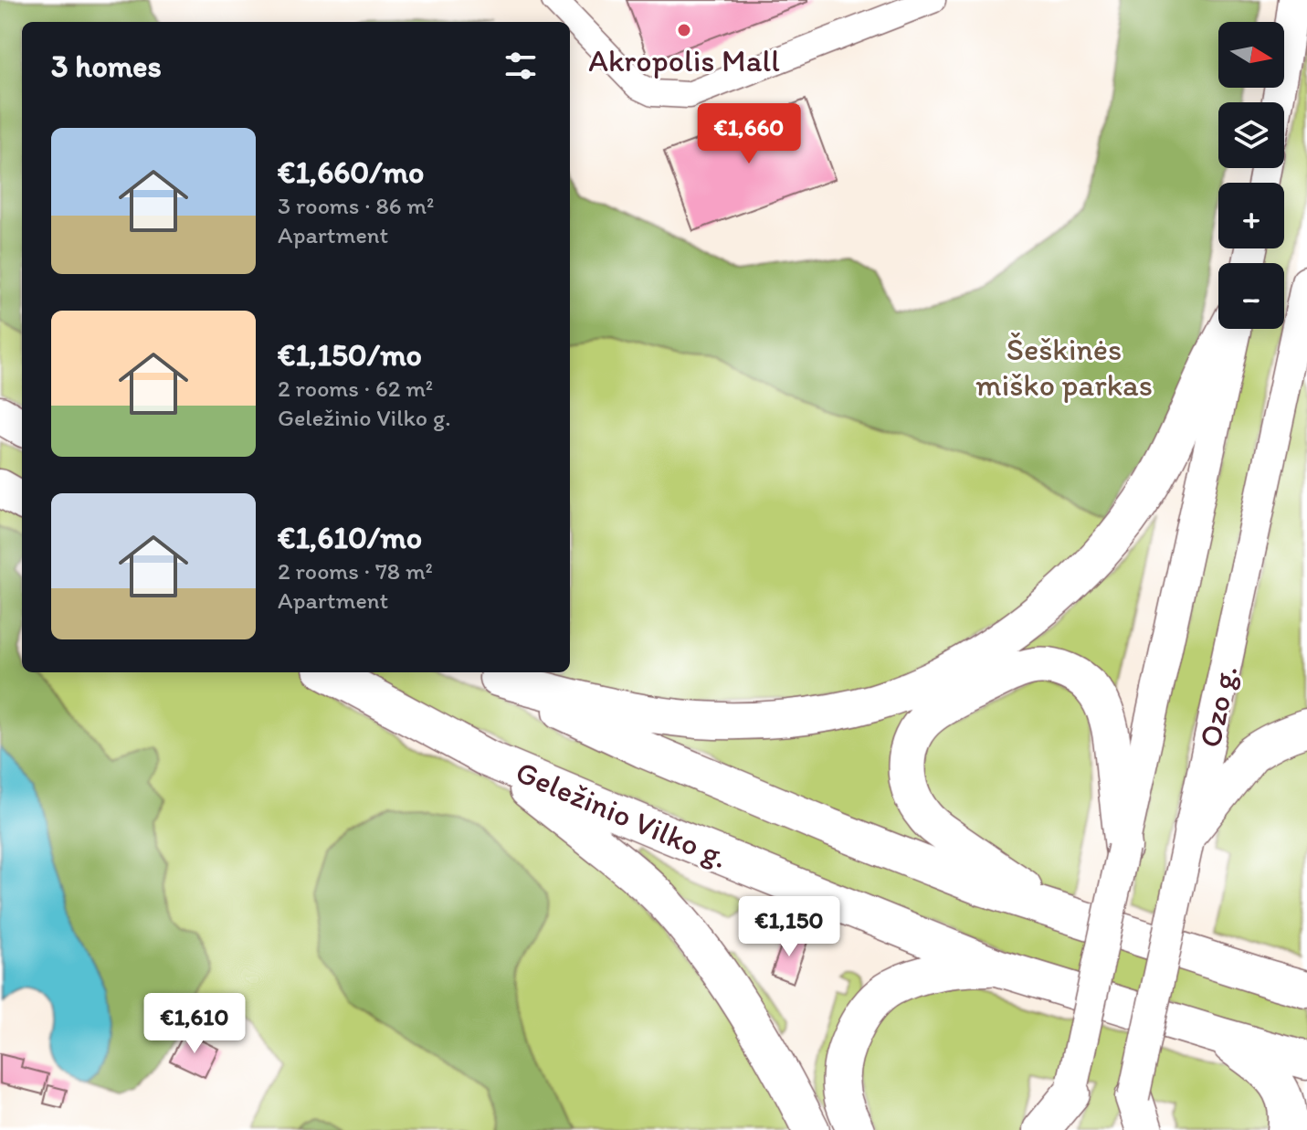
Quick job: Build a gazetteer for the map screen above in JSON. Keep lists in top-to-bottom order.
{
  "streets": {
    "highway": ["Geležinio Vilko g."],
    "main road": ["Ozo g."]
  },
  "parks": ["Šeškinės miško parkas"],
  "places": ["Akropolis Mall"],
  "north": "right",
  "page": {
    "map_buttons": ["+", "−"],
    "heading": "3 homes",
    "price": ["€1,660", "€1,150", "€1,610"],
    "list": [
      {
        "name": "€1,660/mo",
        "note": "3 rooms · 86 m² · Apartment"
      },
      {
        "name": "€1,150/mo",
        "note": "2 rooms · 62 m² · Geležinio Vilko g."
      },
      {
        "name": "€1,610/mo",
        "note": "2 rooms · 78 m² · Apartment"
      }
    ]
  }
}
